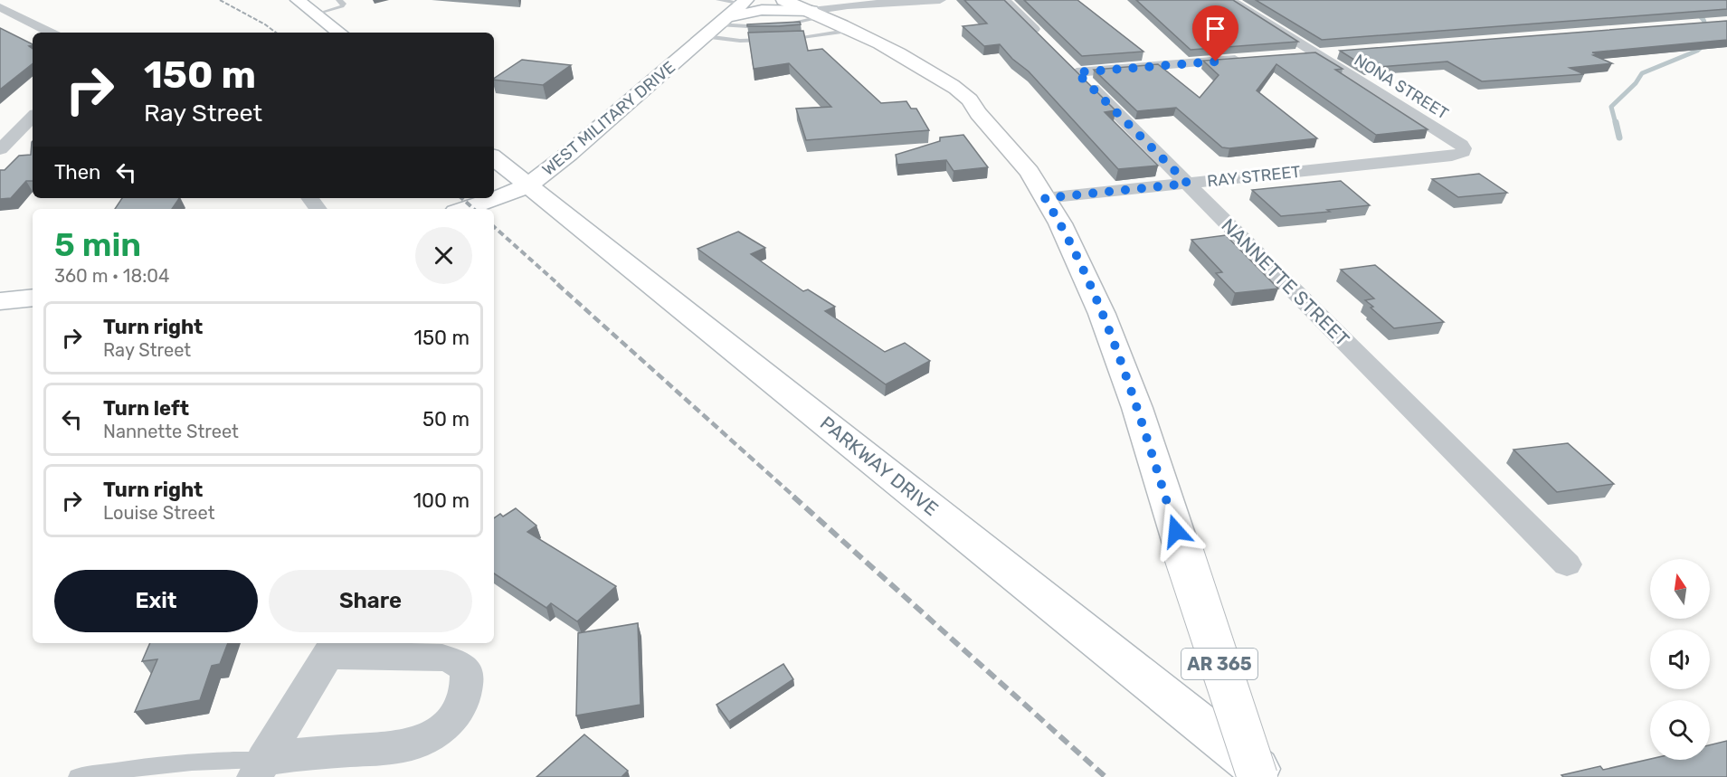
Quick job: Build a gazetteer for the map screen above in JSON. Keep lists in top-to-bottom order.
{
  "streets": {
    "street": [
      "NONA STREET",
      "WEST MILITARY DRIVE",
      "RAY STREET",
      "NANNETTE STREET",
      "PARKWAY DRIVE",
      "AR 365"
    ]
  },
  "crossings": [
    ["NONA STREET", "RAY STREET"],
    ["WEST MILITARY DRIVE", "PARKWAY DRIVE"],
    ["RAY STREET", "NANNETTE STREET"],
    ["RAY STREET", "AR 365"]
  ],
  "north": "top",
  "page": {
    "turn": ["150 m", "Ray Street"],
    "then": "Then",
    "heading": ["5 min", "360 m · 18:04"],
    "list": [
      {
        "name": "Turn right",
        "note": "Ray Street",
        "value": "150 m"
      },
      {
        "name": "Turn left",
        "note": "Nannette Street",
        "value": "50 m"
      },
      {
        "name": "Turn right",
        "note": "Louise Street",
        "value": "100 m"
      }
    ],
    "buttons": ["Exit", "Share"]
  }
}
